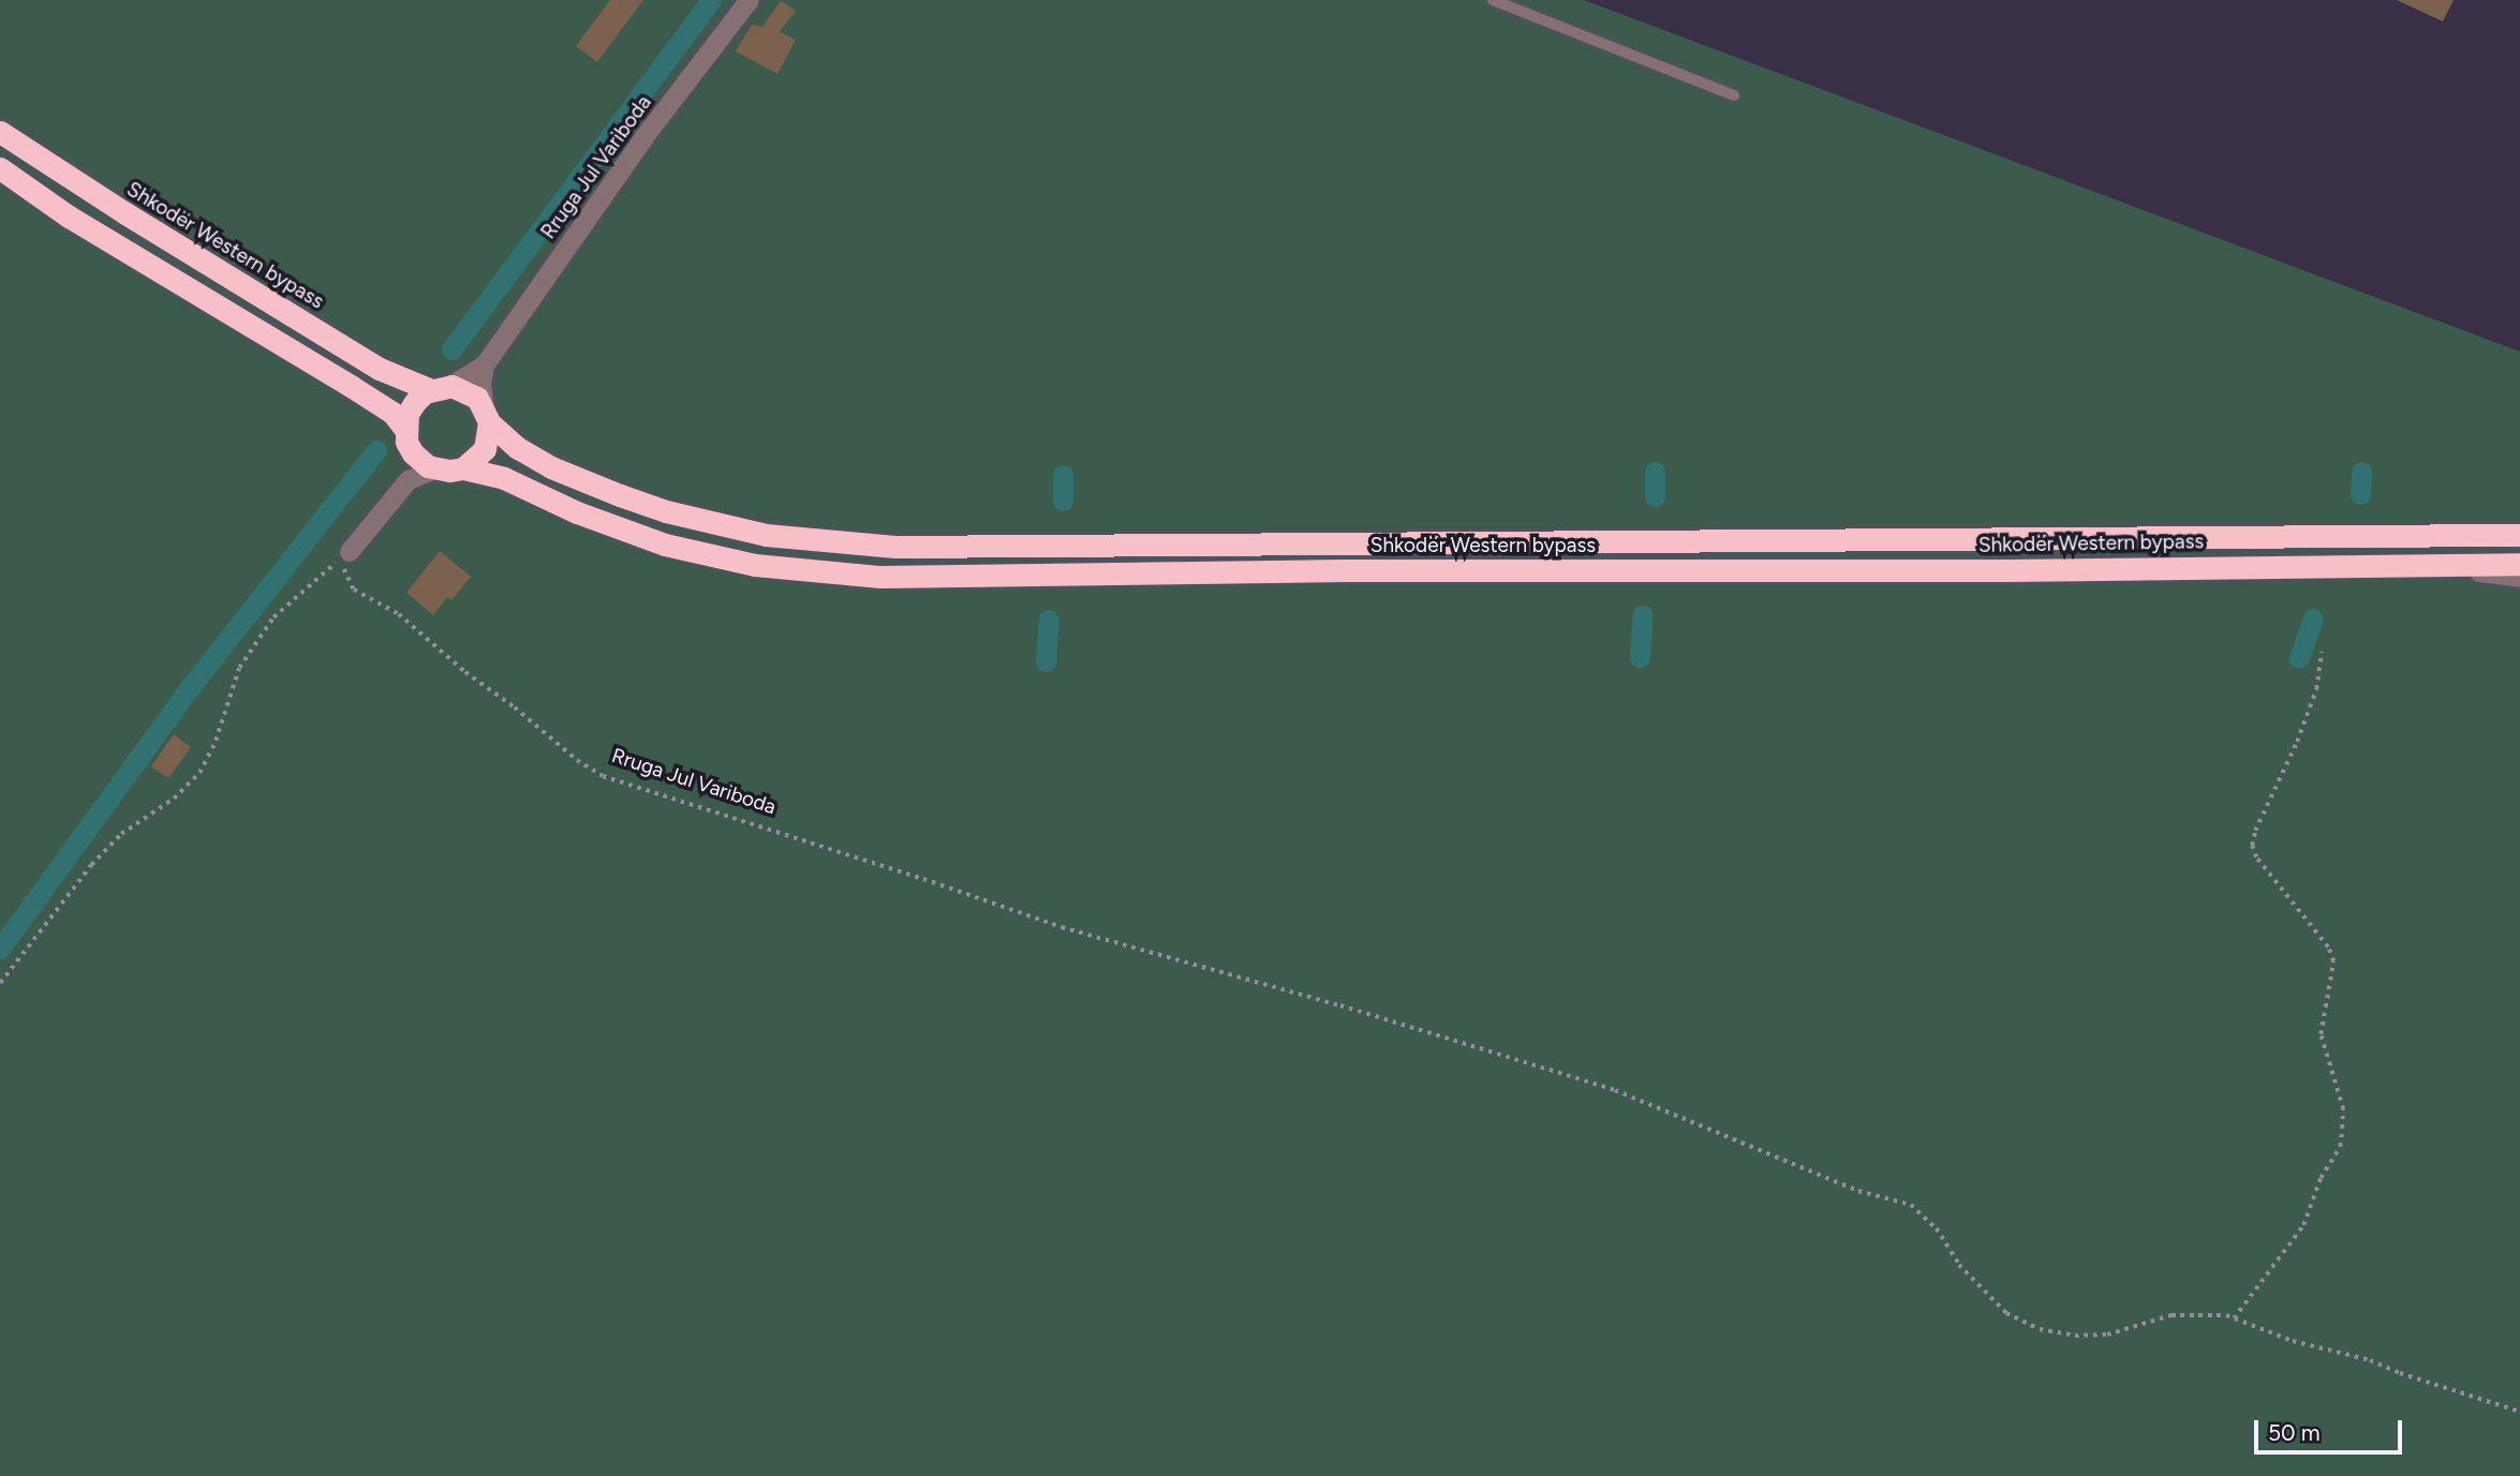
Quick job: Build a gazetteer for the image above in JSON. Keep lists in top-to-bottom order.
{
  "streets": {
    "highway": ["Shkodër Western bypass"],
    "street": ["Rruga Jul Variboda"]
  },
  "crossings": [
    ["Rruga Jul Variboda", "Shkodër Western bypass"]
  ],
  "scale_bar": "50 m"
}
